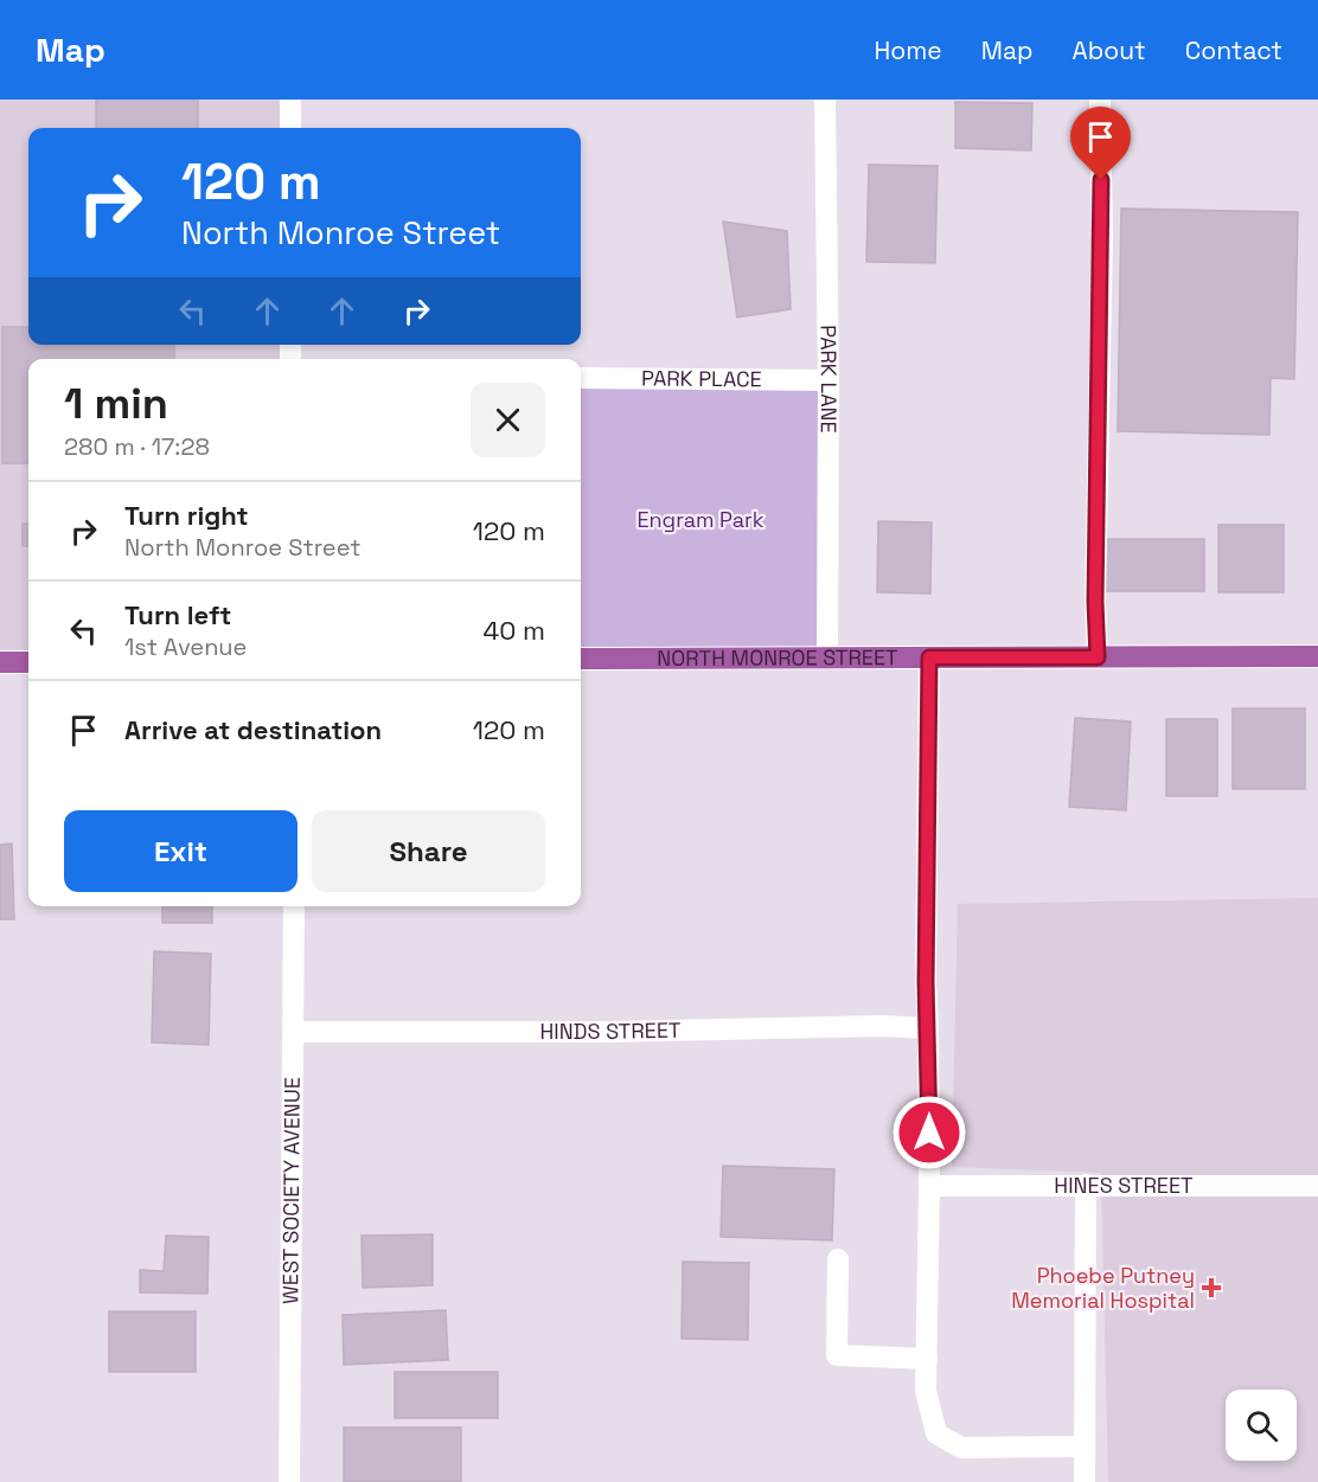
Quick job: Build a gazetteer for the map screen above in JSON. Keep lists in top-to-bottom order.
{
  "streets": {
    "main road": ["NORTH MONROE STREET"],
    "street": [
      "PARK PLACE",
      "PARK LANE",
      "HINDS STREET",
      "HINES STREET",
      "WEST SOCIETY AVENUE"
    ]
  },
  "crossings": [
    ["PARK PLACE", "PARK LANE"],
    ["PARK LANE", "NORTH MONROE STREET"],
    ["HINDS STREET", "WEST SOCIETY AVENUE"]
  ],
  "parks": ["Engram Park"],
  "places": {
    "health": ["Phoebe Putney Memorial Hospital"]
  },
  "page": {
    "header": "Map",
    "nav": [
      "Home",
      "Map",
      "About",
      "Contact"
    ],
    "turn": ["120 m", "North Monroe Street"],
    "heading": ["1 min", "280 m · 17:28"],
    "list": [
      {
        "name": "Turn right",
        "note": "North Monroe Street",
        "value": "120 m"
      },
      {
        "name": "Turn left",
        "note": "1st Avenue",
        "value": "40 m"
      },
      {
        "name": "Arrive at destination",
        "value": "120 m"
      }
    ],
    "buttons": ["Exit", "Share"]
  }
}
